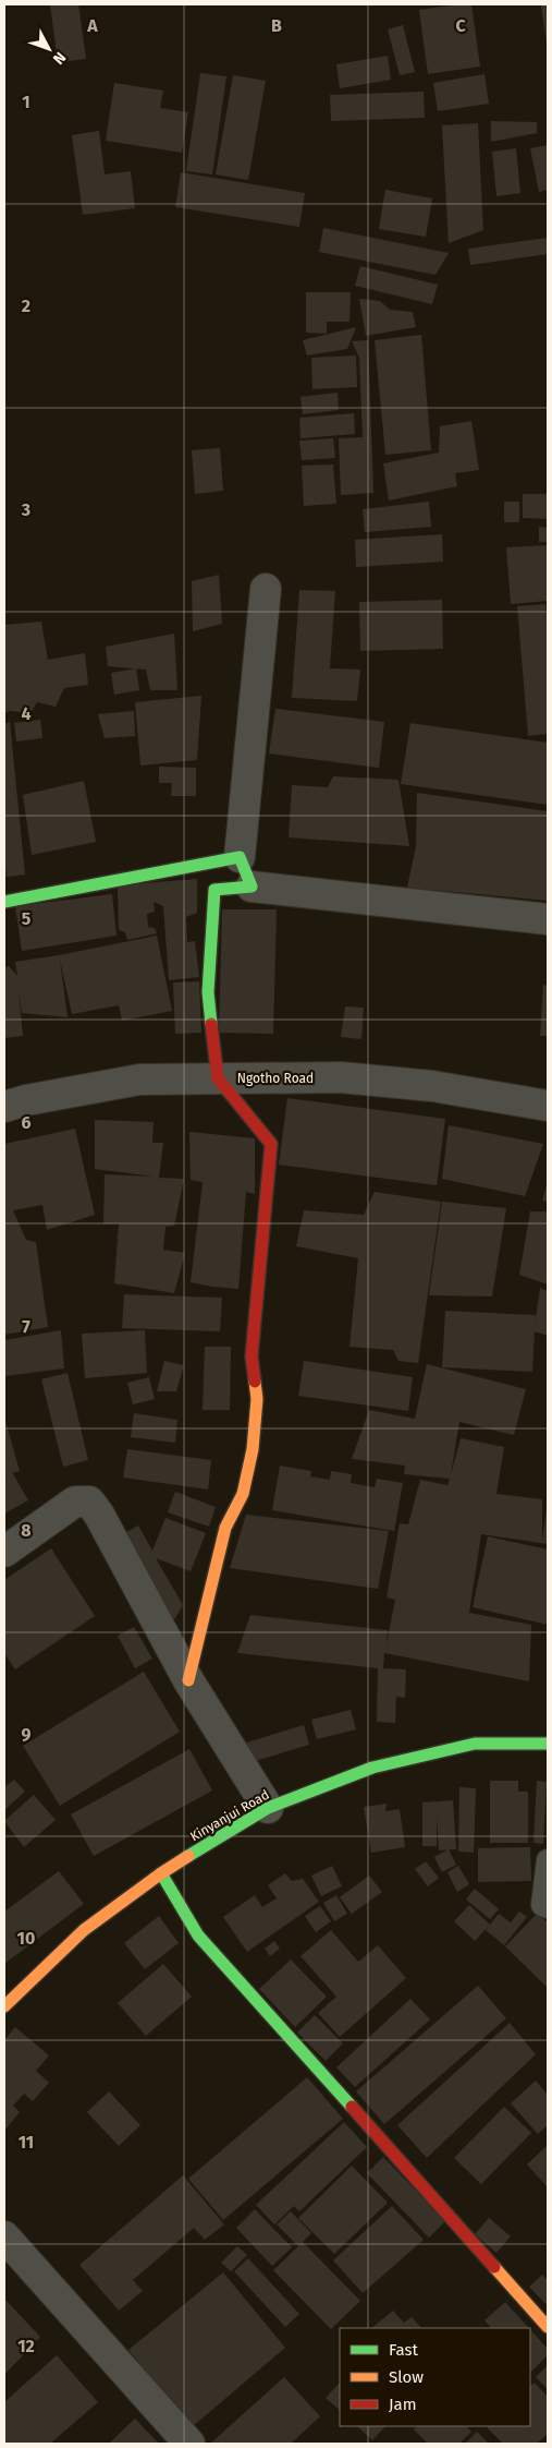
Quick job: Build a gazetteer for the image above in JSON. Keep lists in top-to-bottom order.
{
  "streets": {
    "street": ["Ngotho Road", "Kinyanjui Road"]
  },
  "legend": ["Fast", "Slow", "Jam"],
  "north": "bottom right",
  "grid": {
    "columns": ["A", "B", "C"],
    "rows": [
      "1",
      "2",
      "3",
      "4",
      "5",
      "6",
      "7",
      "8",
      "9",
      "10",
      "11",
      "12"
    ]
  }
}
